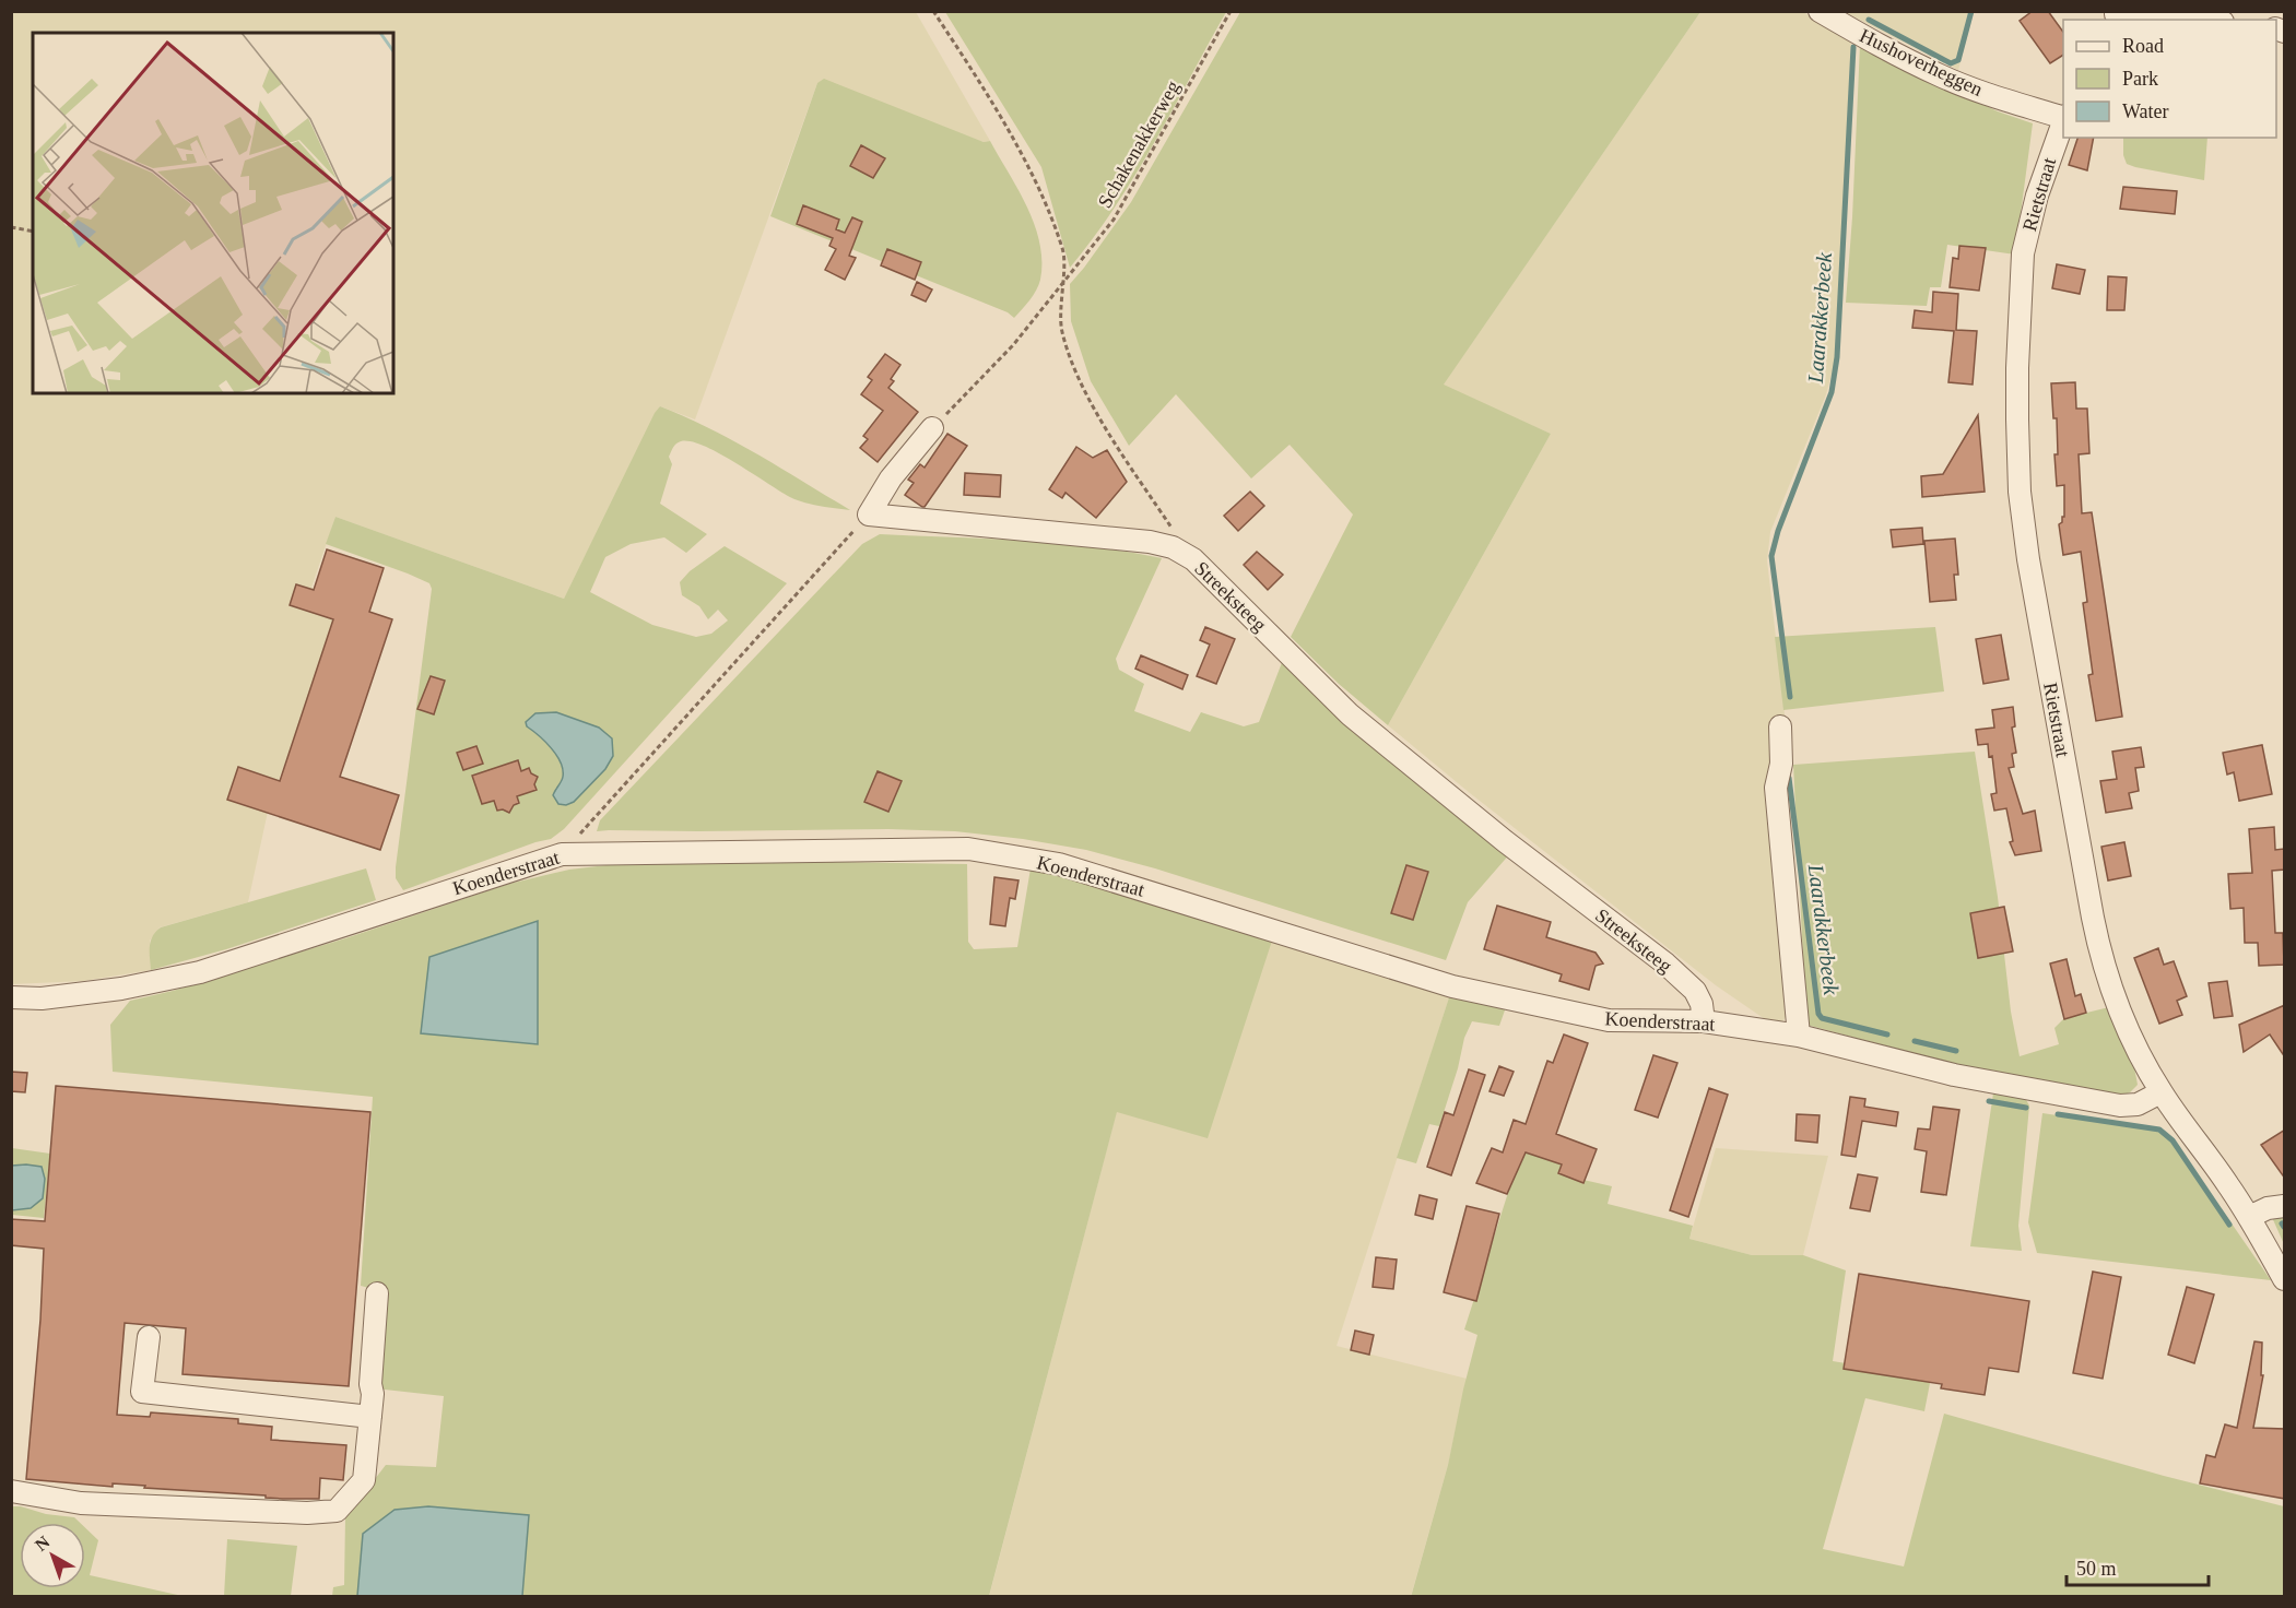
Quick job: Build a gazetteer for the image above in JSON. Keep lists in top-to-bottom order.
{
  "streets": {
    "street": [
      "Hushoverheggen",
      "Rietstraat",
      "Streeksteeg",
      "Koenderstraat"
    ],
    "path": ["Schakenakkerweg"]
  },
  "crossings": [
    ["Rietstraat", "Koenderstraat"],
    ["Streeksteeg", "Koenderstraat"]
  ],
  "water": ["Laarakkerbeek"],
  "legend": ["Road", "Park", "Water"],
  "scale_bar": "50 m",
  "north": "top left"
}
